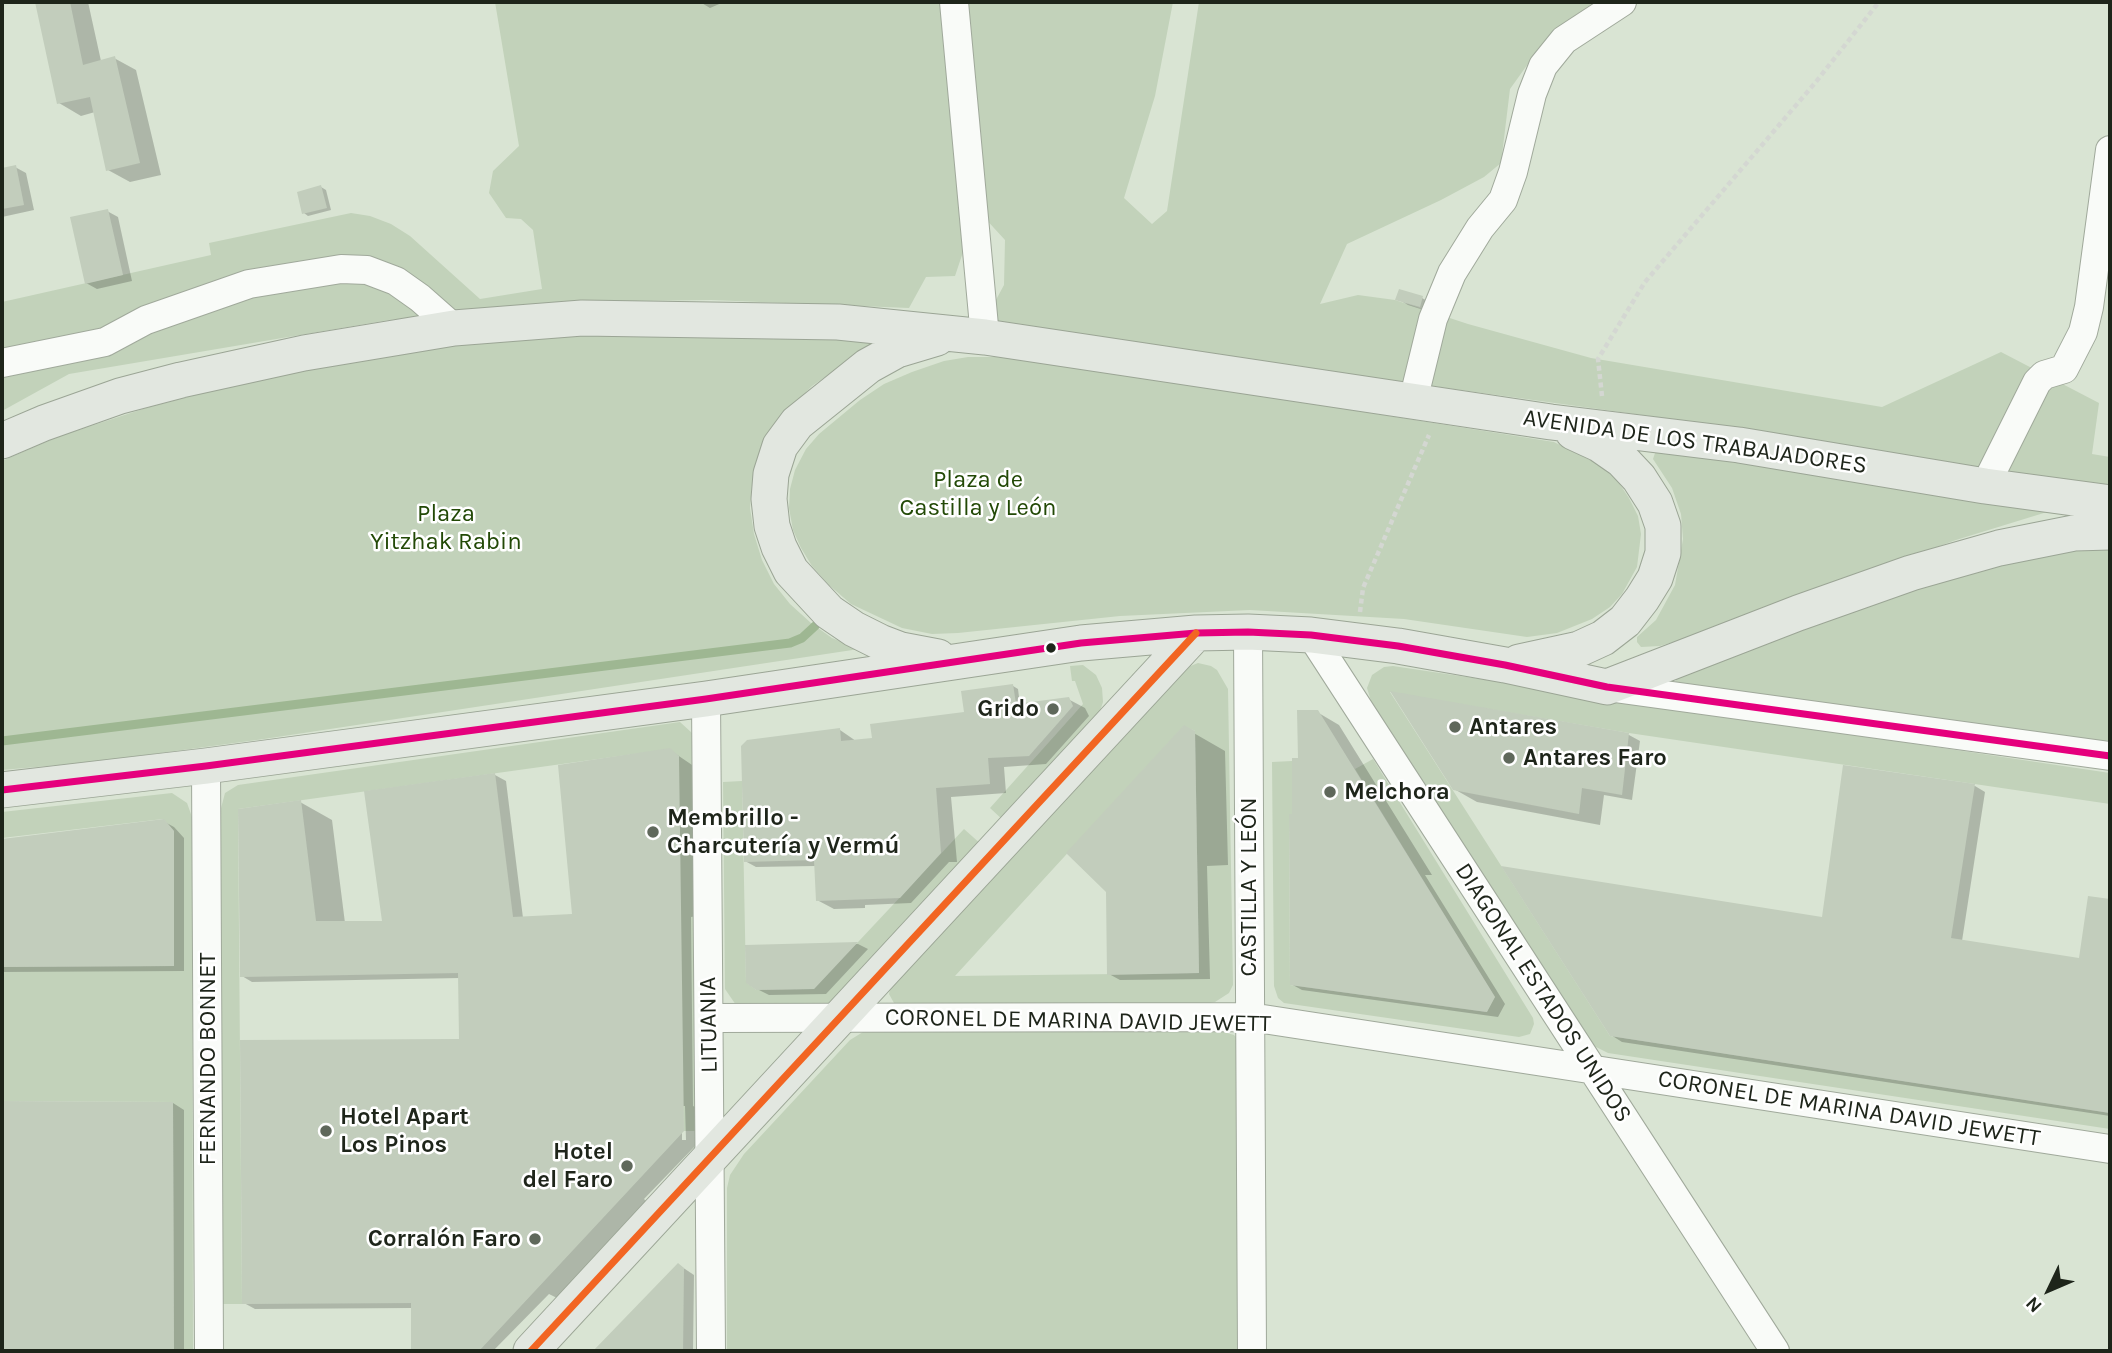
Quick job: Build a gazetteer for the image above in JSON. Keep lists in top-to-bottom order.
{
  "streets": {
    "main road": ["AVENIDA DE LOS TRABAJADORES"],
    "street": [
      "CASTILLA Y LEÓN",
      "DIAGONAL ESTADOS UNIDOS",
      "CORONEL DE MARINA DAVID JEWETT",
      "LITUANIA",
      "FERNANDO BONNET"
    ]
  },
  "crossings": [
    ["CASTILLA Y LEÓN", "CORONEL DE MARINA DAVID JEWETT"],
    ["DIAGONAL ESTADOS UNIDOS", "CORONEL DE MARINA DAVID JEWETT"],
    ["CORONEL DE MARINA DAVID JEWETT", "LITUANIA"]
  ],
  "parks": ["Plaza de Castilla y León", "Plaza Yitzhak Rabin"],
  "places": [
    "Grido",
    "Antares",
    "Antares Faro",
    "Melchora",
    "Membrillo - Charcutería y Vermú",
    "Hotel Apart Los Pinos",
    "Hotel del Faro",
    "Corralón Faro"
  ],
  "north": "bottom left"
}
